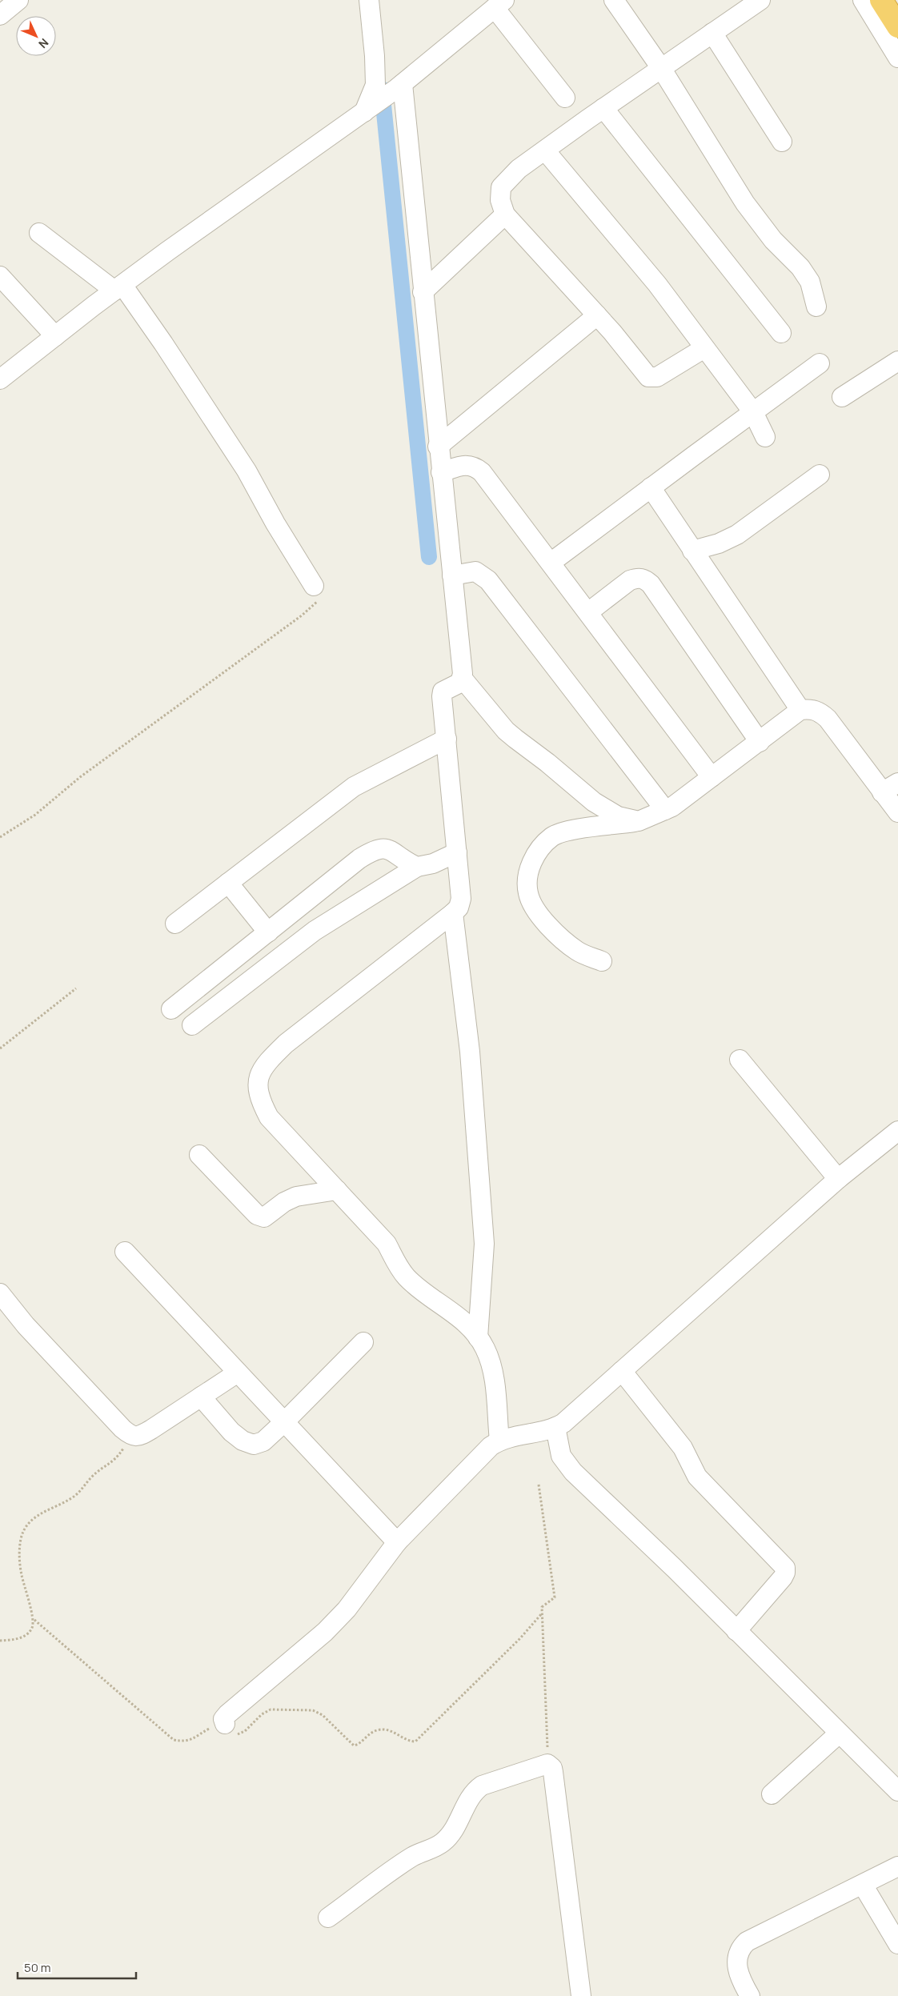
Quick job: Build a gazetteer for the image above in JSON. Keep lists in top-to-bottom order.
{
  "scale_bar": "50 m",
  "north": "bottom right"
}
